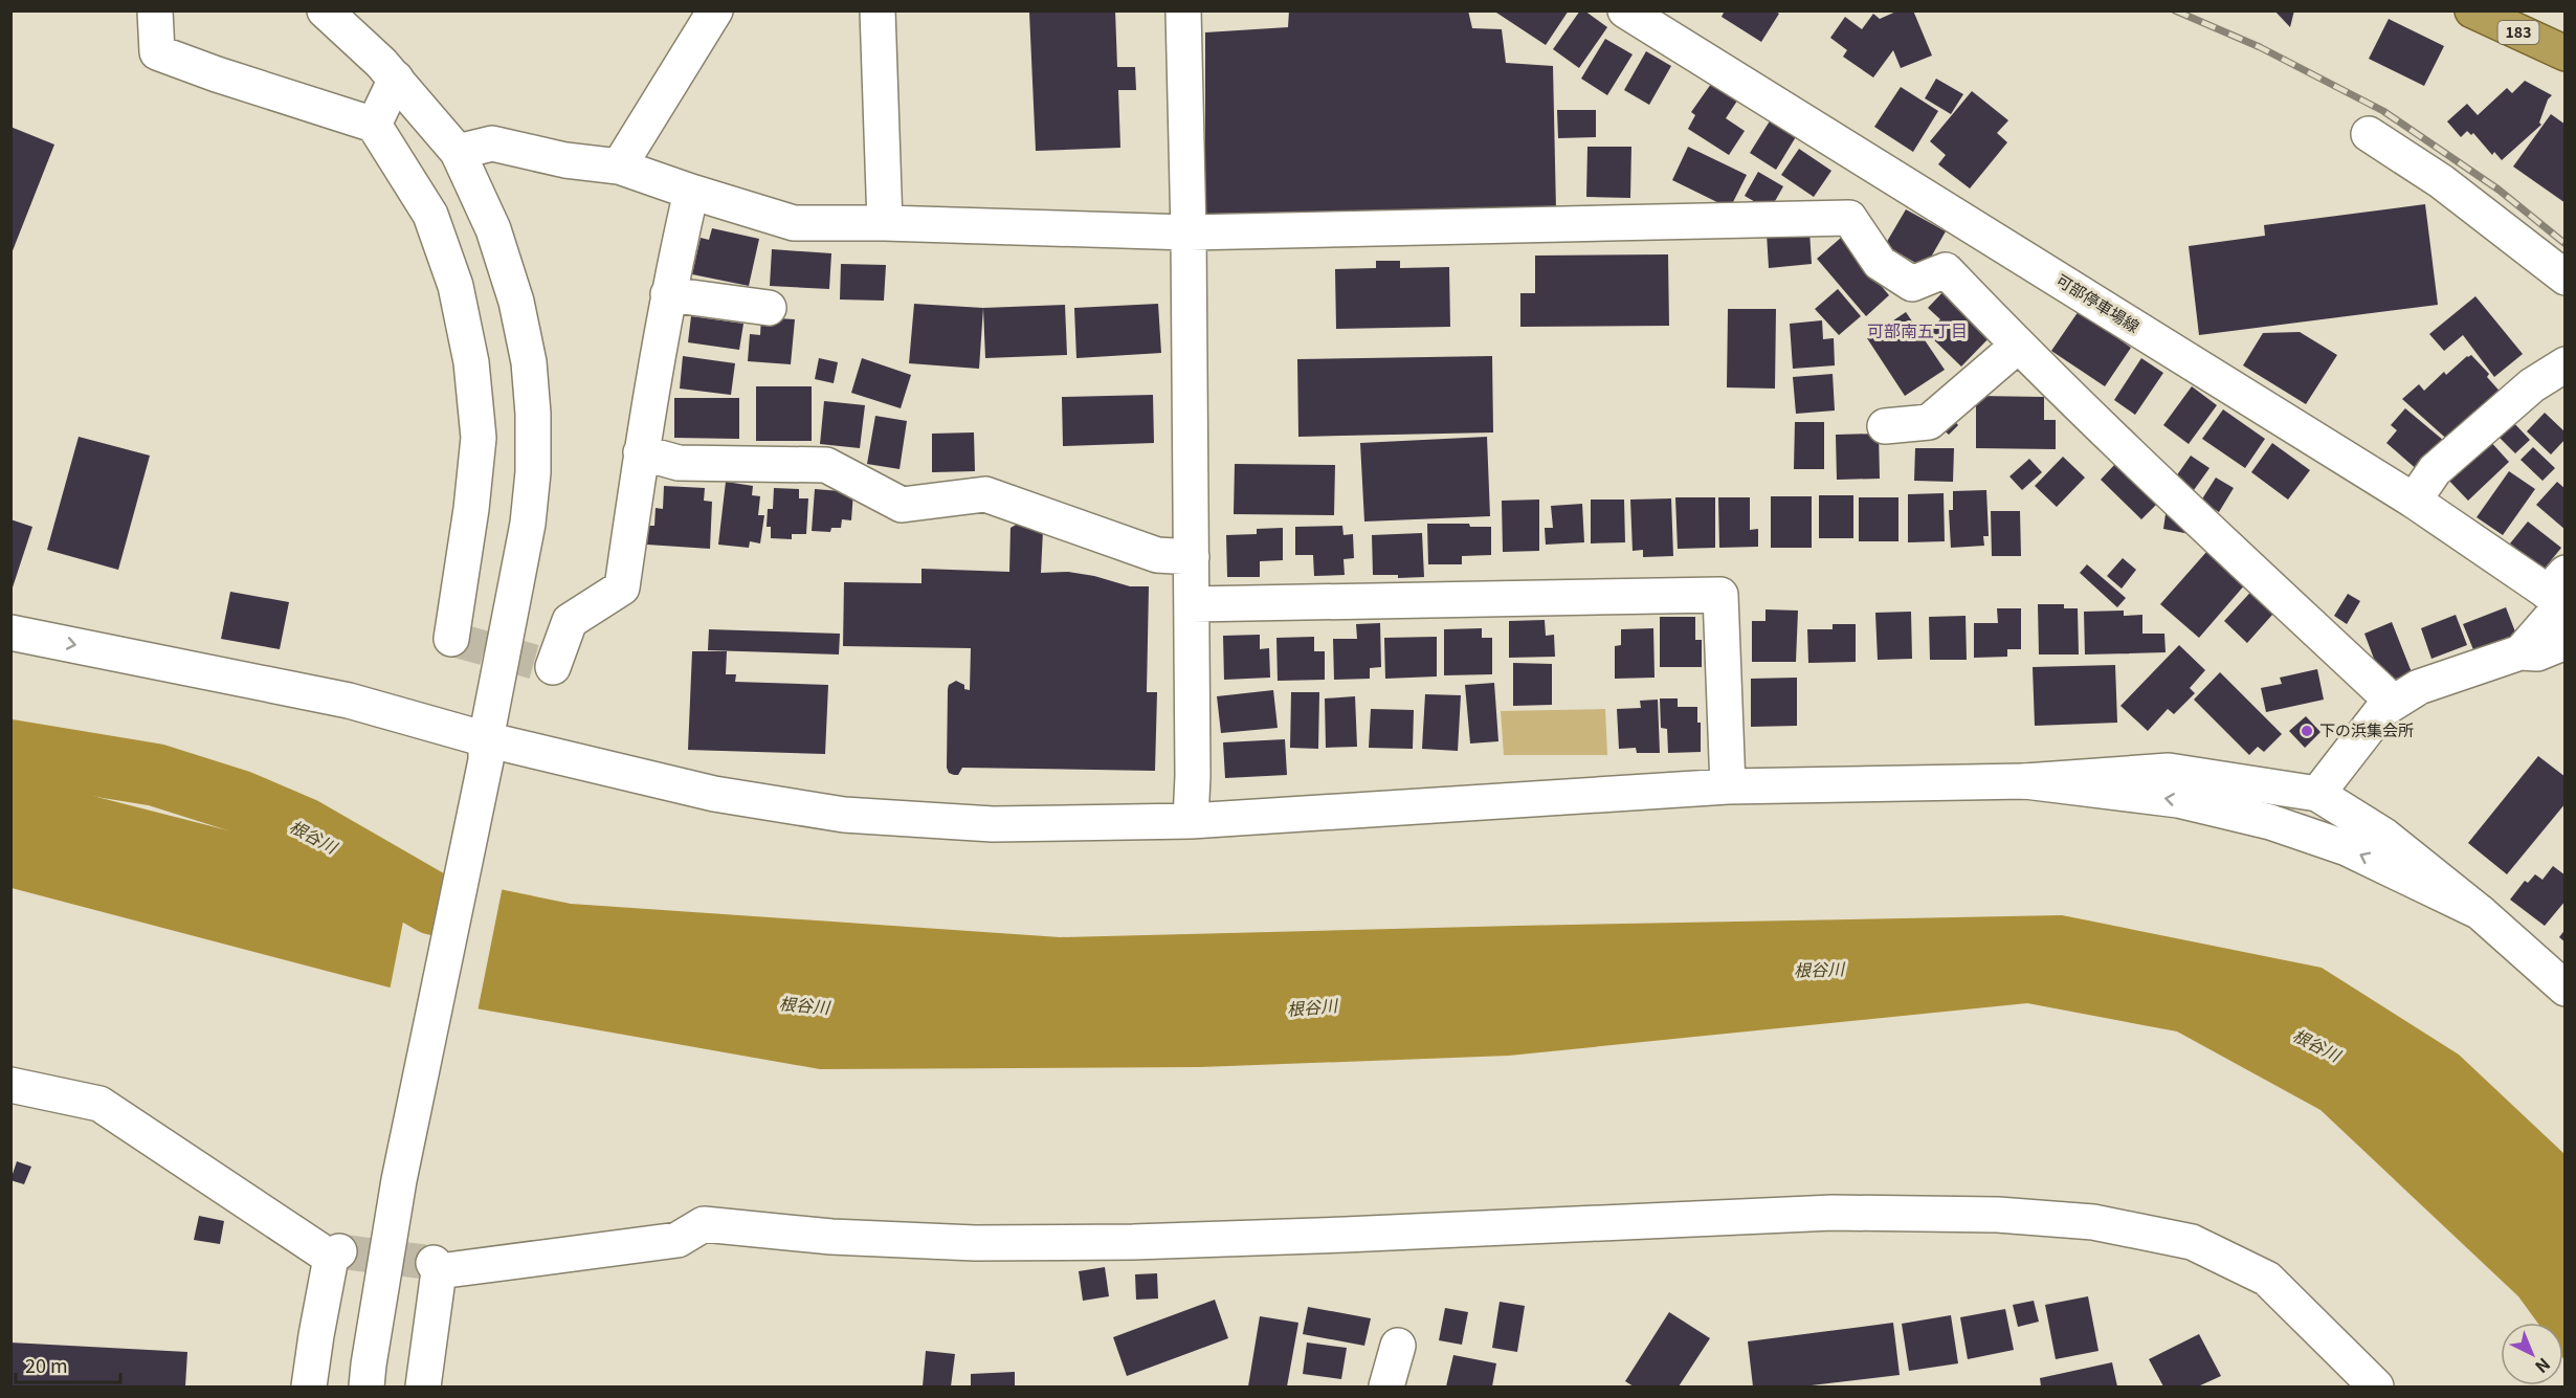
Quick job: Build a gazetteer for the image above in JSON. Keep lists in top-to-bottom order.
{
  "streets": {
    "highway": ["183"],
    "street": ["可部停車場線"]
  },
  "districts": ["可部南五丁目"],
  "water": ["根谷川"],
  "places": ["下の浜集会所"],
  "scale_bar": "20 m",
  "north": "bottom right"
}
